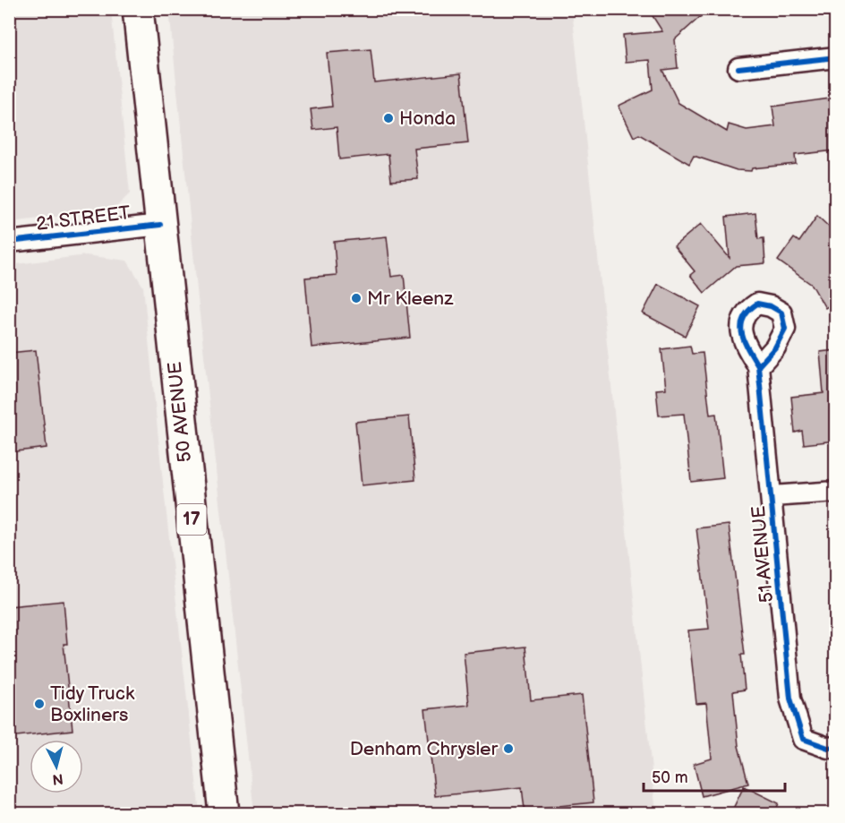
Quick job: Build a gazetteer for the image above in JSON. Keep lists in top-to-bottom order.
{
  "streets": {
    "main road": ["50 AVENUE", "17"],
    "street": ["21 STREET", "51 AVENUE"]
  },
  "crossings": [
    ["21 STREET", "50 AVENUE"]
  ],
  "places": [
    "Honda",
    "Mr Kleenz",
    "Tidy Truck Boxliners",
    "Denham Chrysler"
  ],
  "scale_bar": "50 m",
  "north": "bottom"
}
